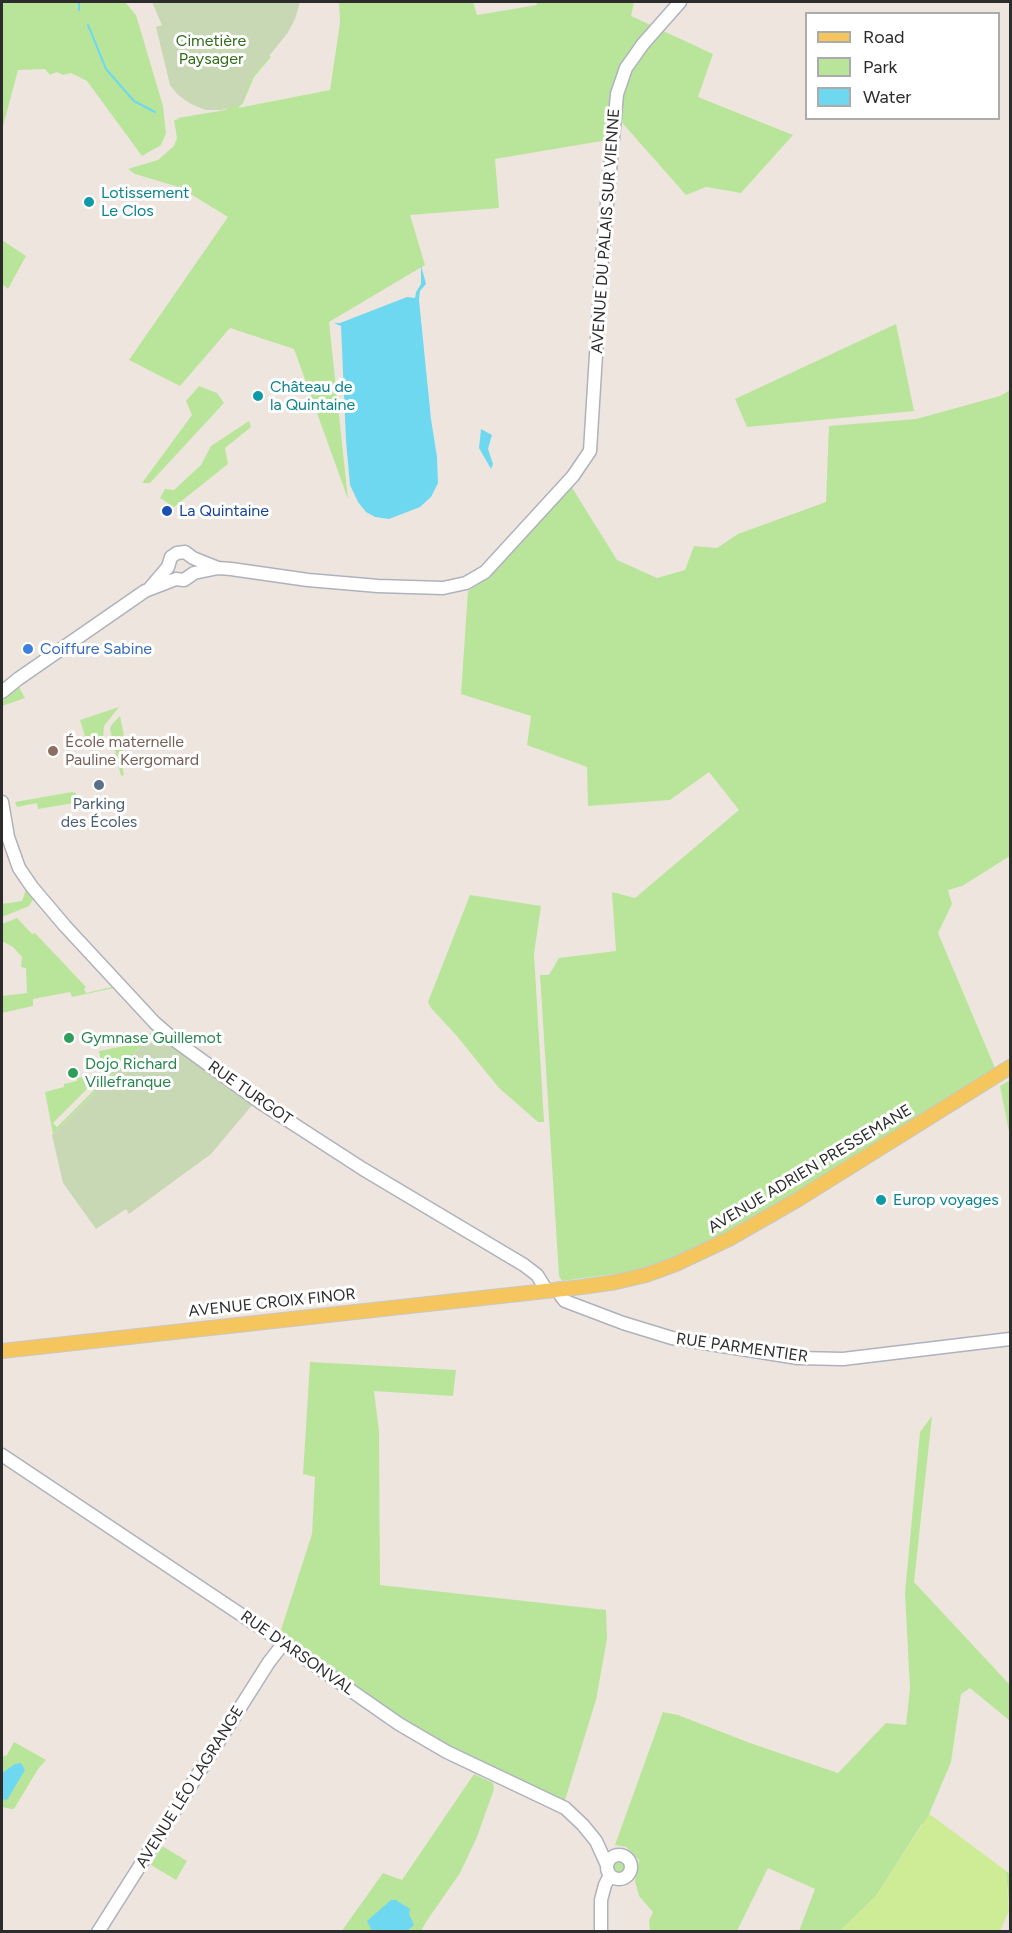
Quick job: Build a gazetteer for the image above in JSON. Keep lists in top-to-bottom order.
{
  "streets": {
    "main road": ["AVENUE ADRIEN PRESSEMANE", "AVENUE CROIX FINOR"],
    "street": [
      "AVENUE DU PALAIS SUR VIENNE",
      "RUE TURGOT",
      "RUE PARMENTIER",
      "RUE D'ARSONVAL",
      "AVENUE LÉO LAGRANGE"
    ]
  },
  "crossings": [
    ["RUE TURGOT", "AVENUE ADRIEN PRESSEMANE"],
    ["RUE TURGOT", "AVENUE CROIX FINOR"],
    ["RUE TURGOT", "RUE PARMENTIER"],
    ["AVENUE ADRIEN PRESSEMANE", "AVENUE CROIX FINOR"],
    ["AVENUE ADRIEN PRESSEMANE", "RUE PARMENTIER"],
    ["AVENUE CROIX FINOR", "RUE PARMENTIER"],
    ["RUE D'ARSONVAL", "AVENUE LÉO LAGRANGE"]
  ],
  "parks": ["Cimetière Paysager"],
  "places": [
    "Lotissement Le Clos",
    "Château de la Quintaine",
    "La Quintaine",
    "Coiffure Sabine",
    "École maternelle Pauline Kergomard",
    "Parking des Écoles",
    "Gymnase Guillemot",
    "Dojo Richard Villefranque",
    "Europ voyages"
  ],
  "legend": ["Road", "Park", "Water"]
}
